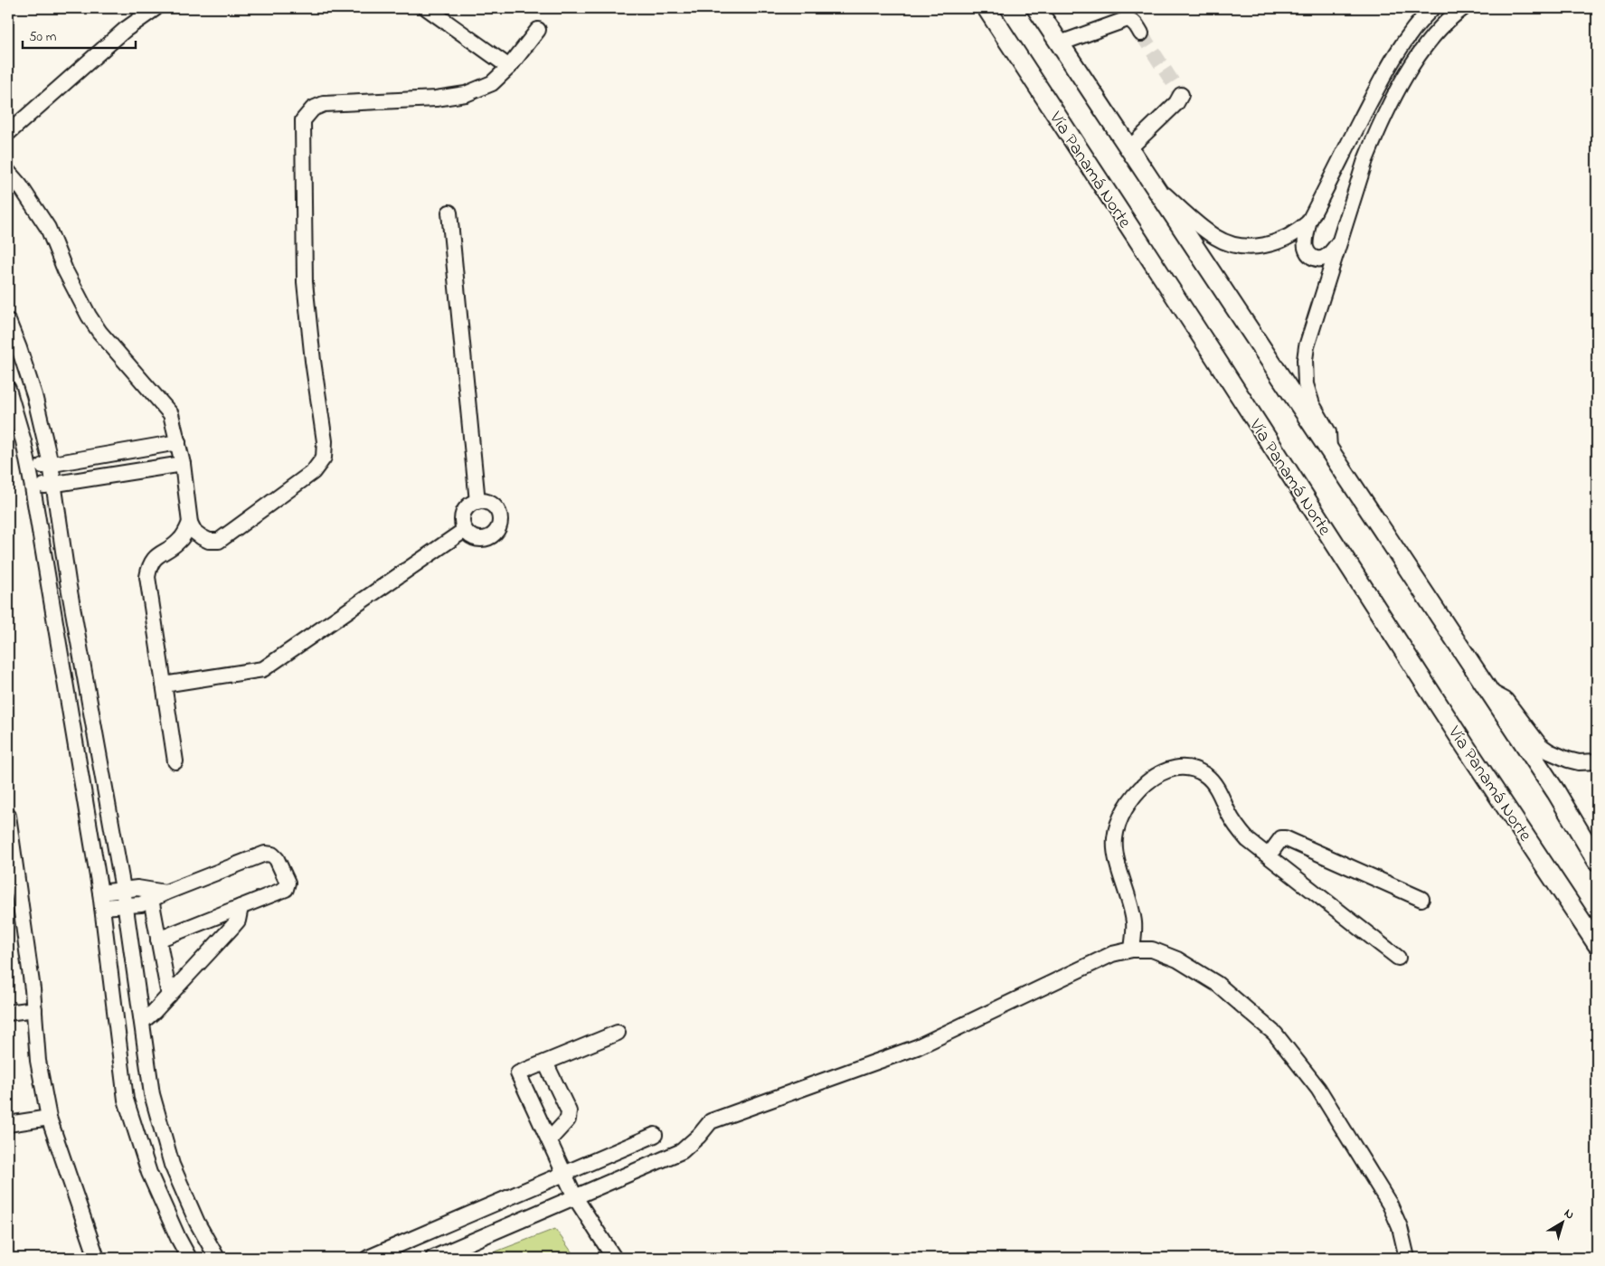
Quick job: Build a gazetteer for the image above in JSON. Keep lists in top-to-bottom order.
{
  "streets": {
    "main road": ["Vía Panamá Norte"]
  },
  "scale_bar": "50 m",
  "north": "top right"
}
